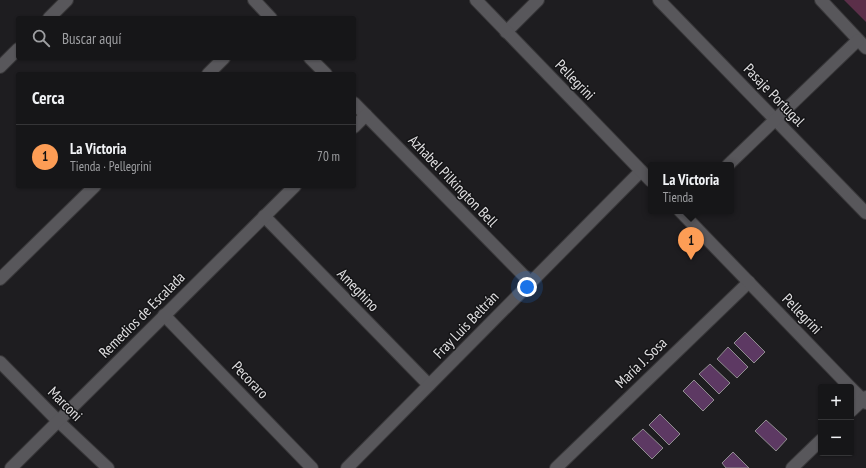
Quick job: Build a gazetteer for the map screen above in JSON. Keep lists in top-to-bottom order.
{
  "streets": {
    "street": [
      "Pellegrini",
      "Pasaje Portugal",
      "Azhabel Pilkington Bell",
      "Ameghino",
      "Remedios de Escalada",
      "Fray Luis Beltrán",
      "María J. Sosa",
      "Pecoraro",
      "Marconi"
    ]
  },
  "crossings": [
    ["Pellegrini", "Fray Luis Beltrán"],
    ["Pellegrini", "María J. Sosa"],
    ["Azhabel Pilkington Bell", "Fray Luis Beltrán"],
    ["Ameghino", "Remedios de Escalada"],
    ["Ameghino", "Fray Luis Beltrán"],
    ["Remedios de Escalada", "Pecoraro"],
    ["Remedios de Escalada", "Marconi"]
  ],
  "page": {
    "search": "Buscar aquí",
    "heading": "Cerca",
    "list": [
      {
        "mark": "1",
        "name": "La Victoria",
        "note": "Tienda · Pellegrini",
        "value": "70 m"
      }
    ],
    "popup": ["La Victoria", "Tienda"],
    "pins": "1",
    "map_buttons": ["+", "−"]
  }
}
